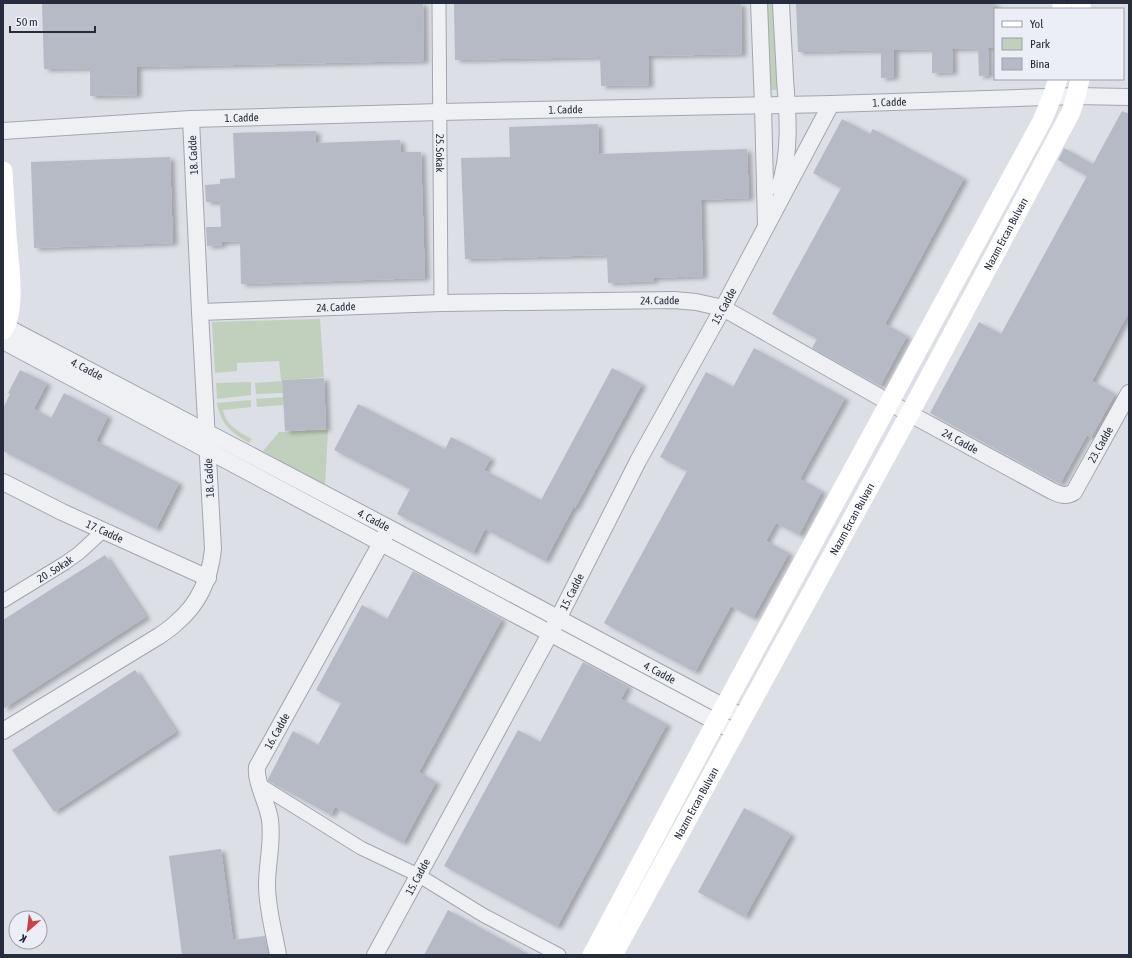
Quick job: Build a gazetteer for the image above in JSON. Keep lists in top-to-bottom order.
{
  "streets": {
    "main road": ["Nazım Ercan Bulvarı"],
    "street": [
      "1. Cadde",
      "25. Sokak",
      "18. Cadde",
      "24. Cadde",
      "15. Cadde",
      "4. Cadde",
      "23. Cadde",
      "17. Cadde",
      "20 . Sokak",
      "16. Cadde"
    ]
  },
  "crossings": [
    ["1. Cadde", "25. Sokak"],
    ["1. Cadde", "18. Cadde"],
    ["1. Cadde", "Nazım Ercan Bulvarı"],
    ["1. Cadde", "15. Cadde"],
    ["25. Sokak", "24. Cadde"],
    ["18. Cadde", "24. Cadde"],
    ["18. Cadde", "4. Cadde"],
    ["18. Cadde", "17. Cadde"],
    ["Nazım Ercan Bulvarı", "24. Cadde"],
    ["Nazım Ercan Bulvarı", "4. Cadde"],
    ["24. Cadde", "15. Cadde"],
    ["24. Cadde", "23. Cadde"],
    ["15. Cadde", "4. Cadde"],
    ["4. Cadde", "16. Cadde"],
    ["17. Cadde", "20 . Sokak"]
  ],
  "legend": ["Yol", "Park", "Bina"],
  "scale_bar": "50 m",
  "north": "bottom left"
}
